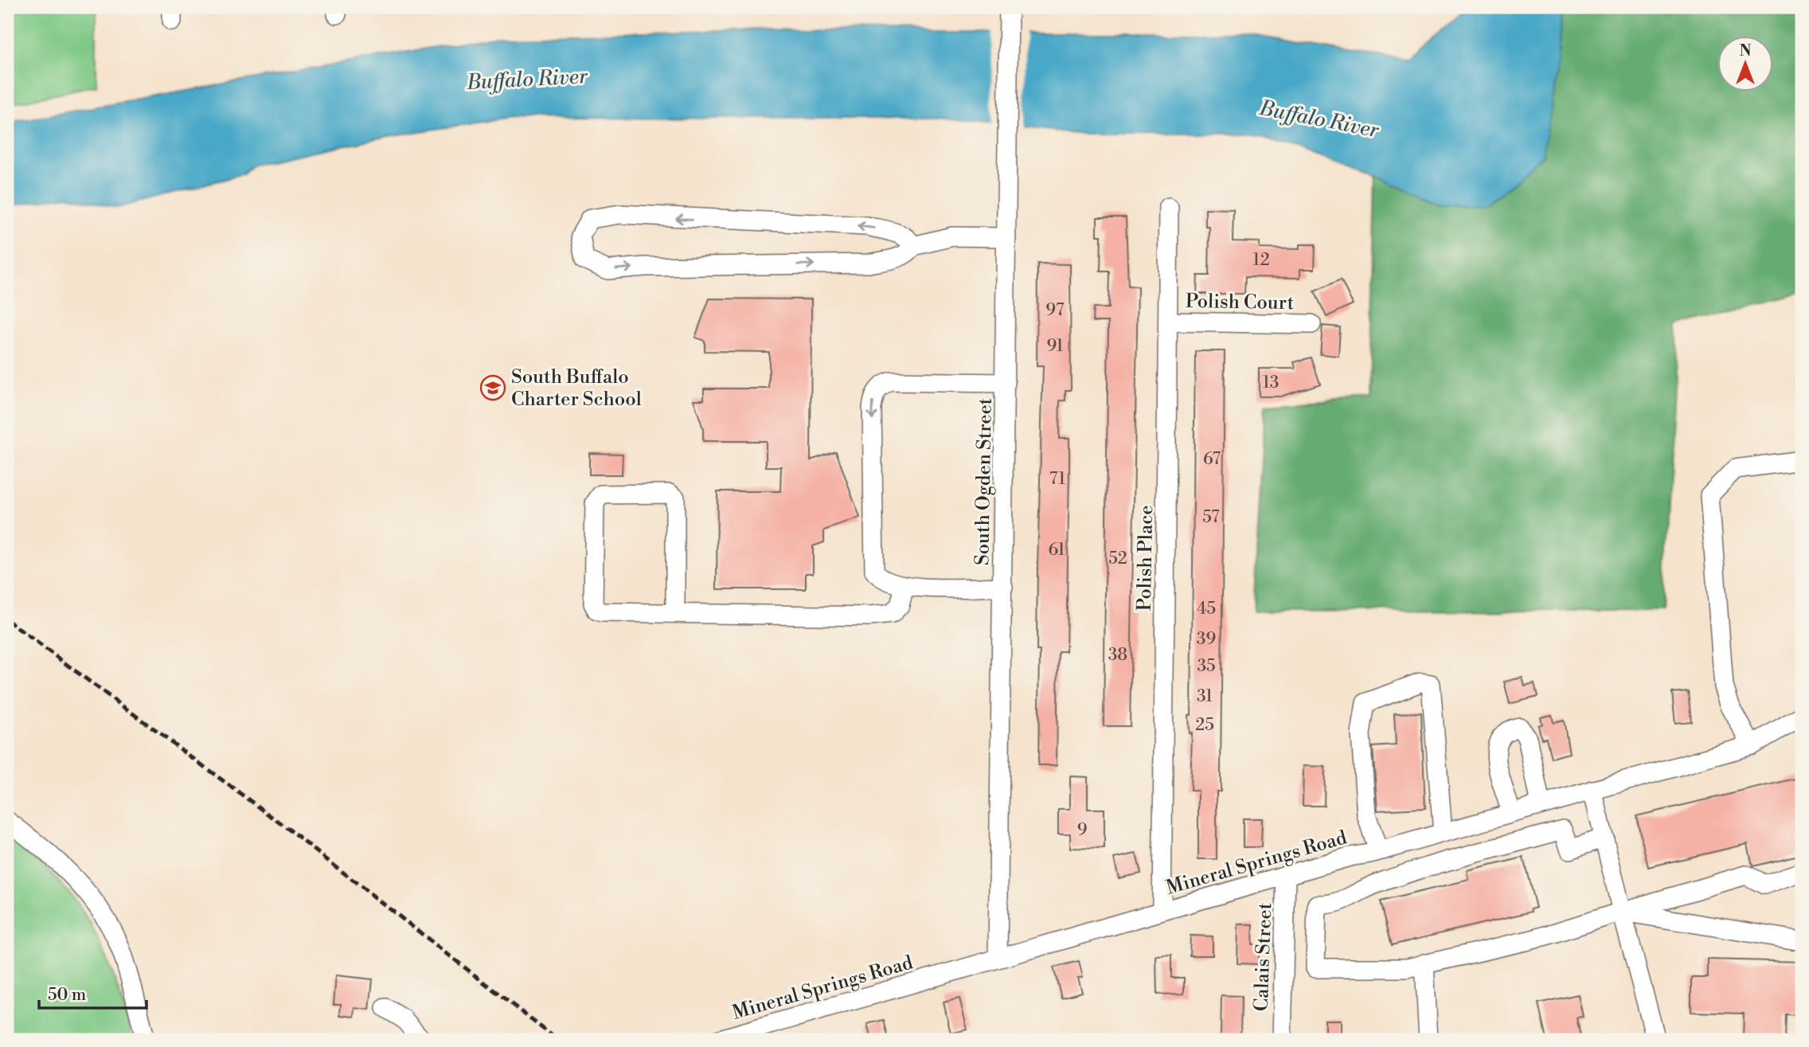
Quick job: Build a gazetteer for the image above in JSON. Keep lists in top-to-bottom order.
{
  "streets": {
    "street": [
      "Polish Court",
      "South Ogden Street",
      "Polish Place",
      "Mineral Springs Road",
      "Calais Street"
    ]
  },
  "crossings": [
    ["Polish Court", "Polish Place"],
    ["South Ogden Street", "Mineral Springs Road"],
    ["Polish Place", "Mineral Springs Road"],
    ["Mineral Springs Road", "Calais Street"]
  ],
  "water": ["Buffalo River"],
  "places": {
    "school or university": ["South Buffalo Charter School"]
  },
  "house_numbers": [
    "12",
    "97",
    "91",
    "13",
    "67",
    "71",
    "57",
    "61",
    "52",
    "45",
    "39",
    "38",
    "35",
    "31",
    "25",
    "9"
  ],
  "scale_bar": "50 m",
  "north": "top"
}
